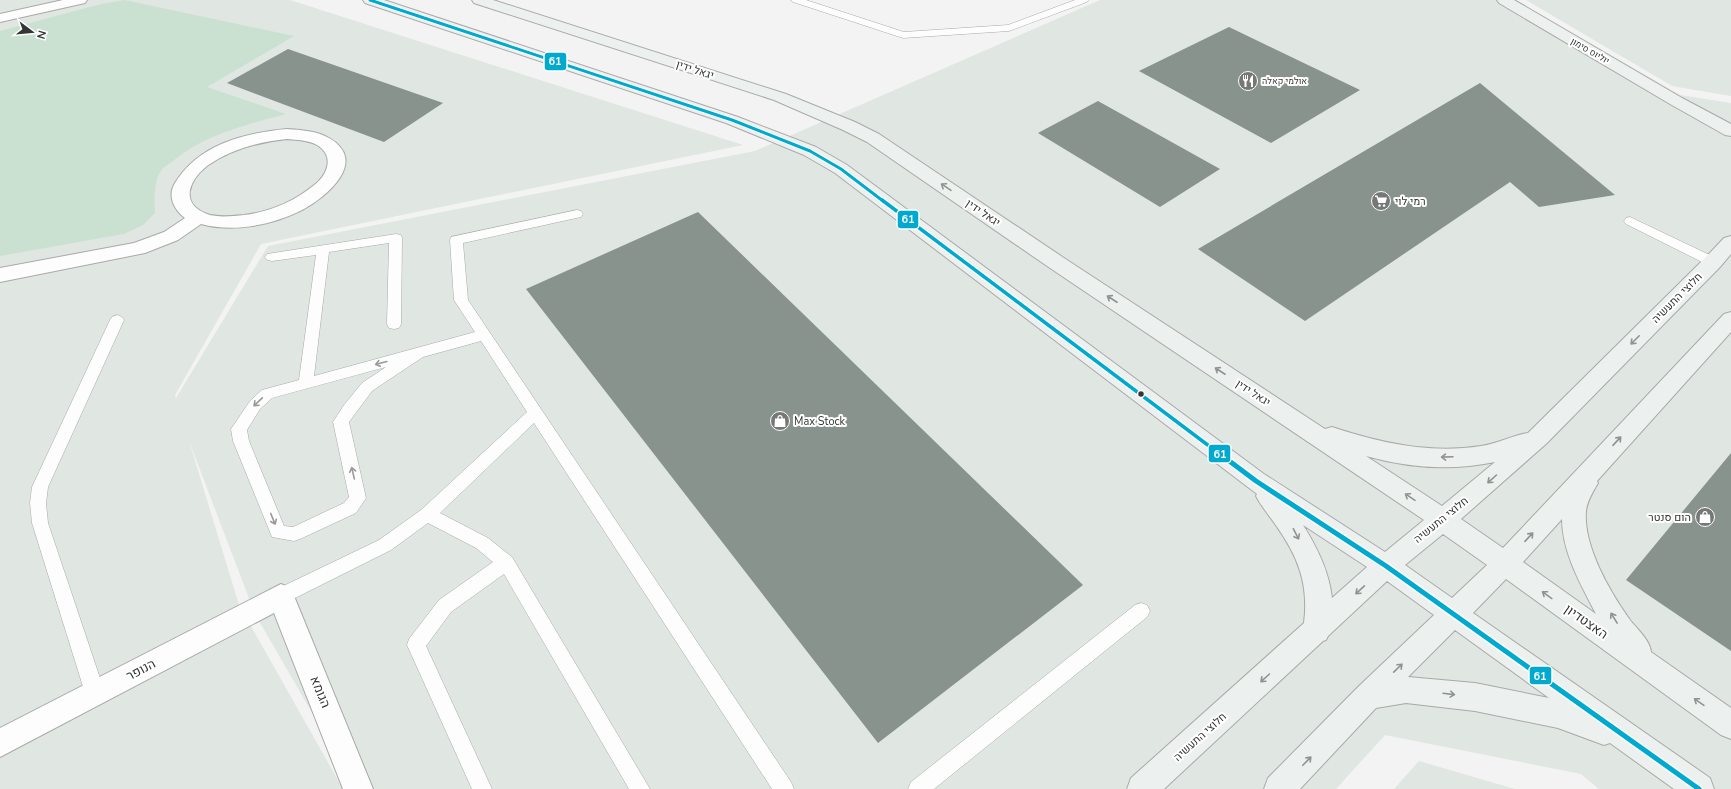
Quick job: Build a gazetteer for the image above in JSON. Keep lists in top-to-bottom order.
{
  "streets": {
    "main road": [
      "יוליוס סימון",
      "יגאל ידין",
      "חלוצי התעשיה",
      "האצטדיון"
    ],
    "street": ["הנופר", "הגומא"]
  },
  "crossings": [
    ["יגאל ידין", "חלוצי התעשיה"],
    ["יגאל ידין", "האצטדיון"],
    ["חלוצי התעשיה", "האצטדיון"],
    ["הנופר", "הגומא"]
  ],
  "places": {
    "restaurant": ["אולמי קאלה"],
    "supermarket": ["רמי לוי"],
    "shop": ["Max Stock", "הום סנטר"]
  },
  "lines": ["transit line 61"],
  "north": "right"
}
